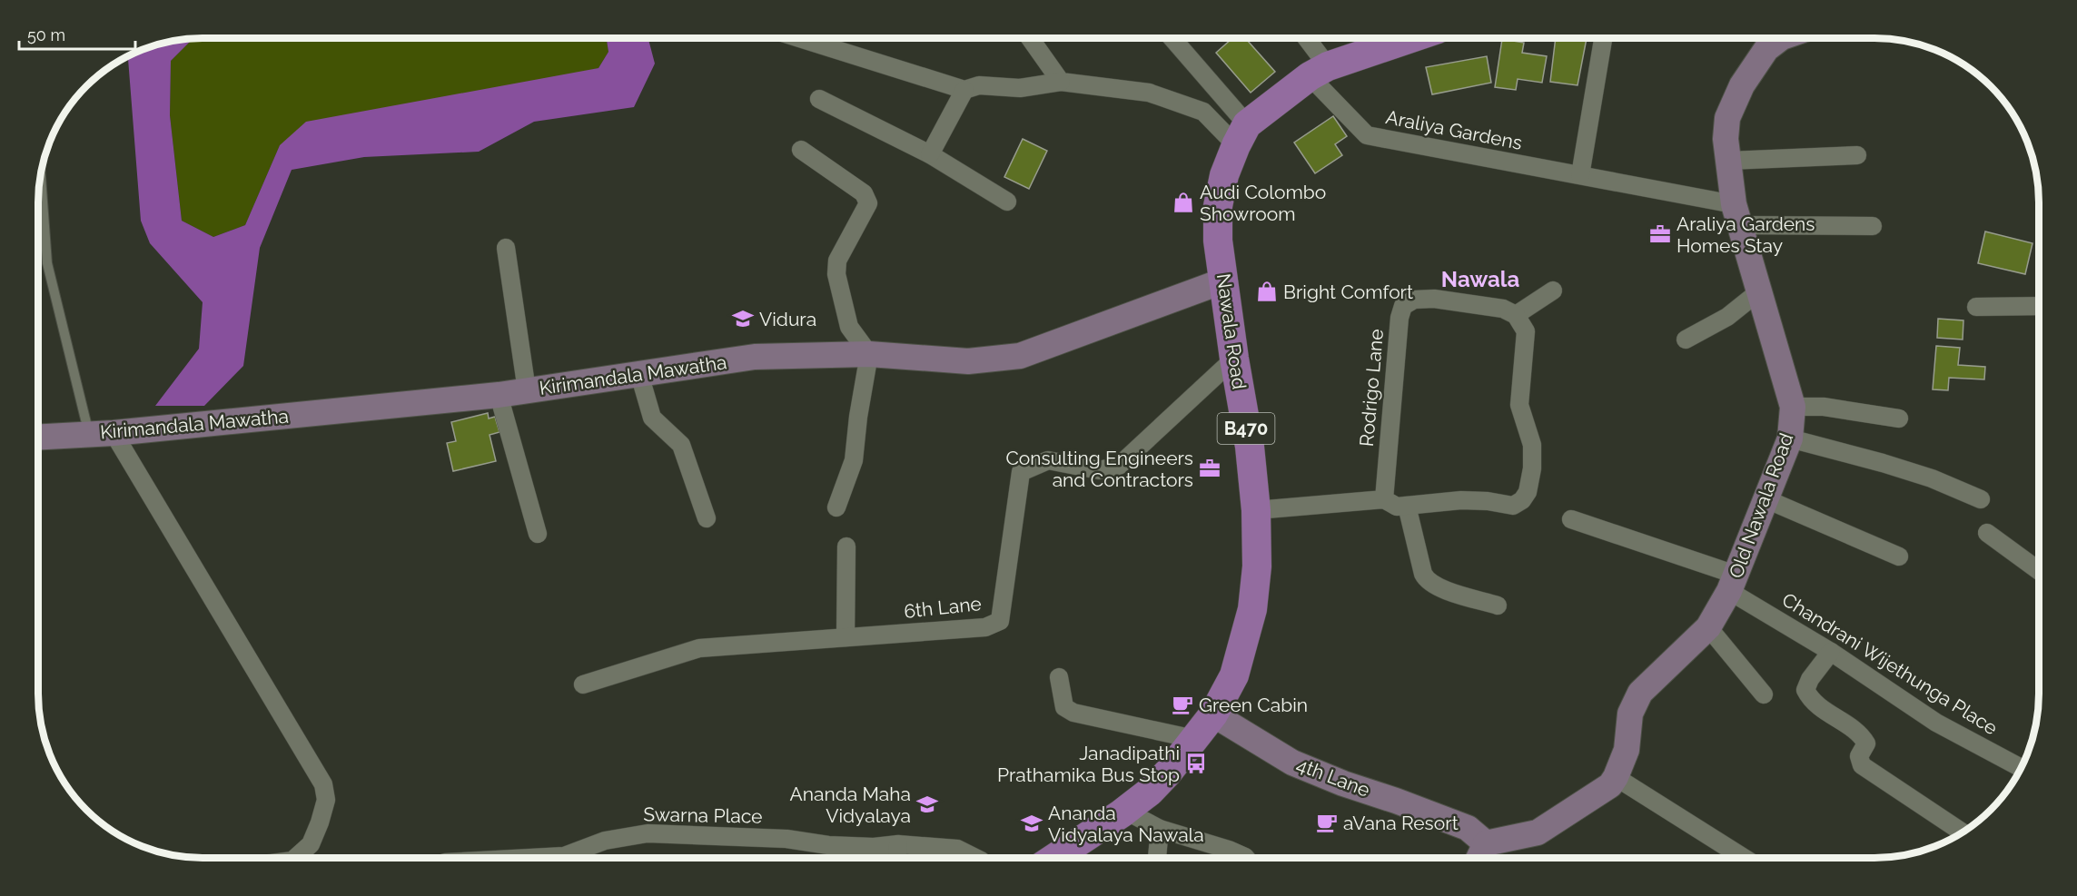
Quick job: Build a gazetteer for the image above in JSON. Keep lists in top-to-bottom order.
{
  "streets": {
    "main road": ["Nawala Road", "B470"],
    "street": [
      "Araliya Gardens",
      "Kirimandala Mawatha",
      "Rodrigo Lane",
      "Old Nawala Road",
      "6th Lane",
      "Chandrani Wijethunga Place",
      "4th Lane",
      "Swarna Place"
    ]
  },
  "crossings": [
    ["Araliya Gardens", "Old Nawala Road"],
    ["Nawala Road", "Kirimandala Mawatha"],
    ["Nawala Road", "6th Lane"],
    ["Nawala Road", "4th Lane"],
    ["Old Nawala Road", "Chandrani Wijethunga Place"],
    ["Old Nawala Road", "4th Lane"]
  ],
  "districts": ["Nawala"],
  "places": {
    "shop": ["Audi Colombo Showroom", "Bright Comfort"],
    "office": ["Araliya Gardens Homes Stay", "Consulting Engineers and Contractors"],
    "school or university": ["Vidura", "Ananda Maha Vidyalaya", "Ananda Vidyalaya Nawala"],
    "cafe": ["Green Cabin", "aVana Resort"],
    "bus stop": ["Janadipathi Prathamika Bus Stop"]
  },
  "scale_bar": "50 m"
}
